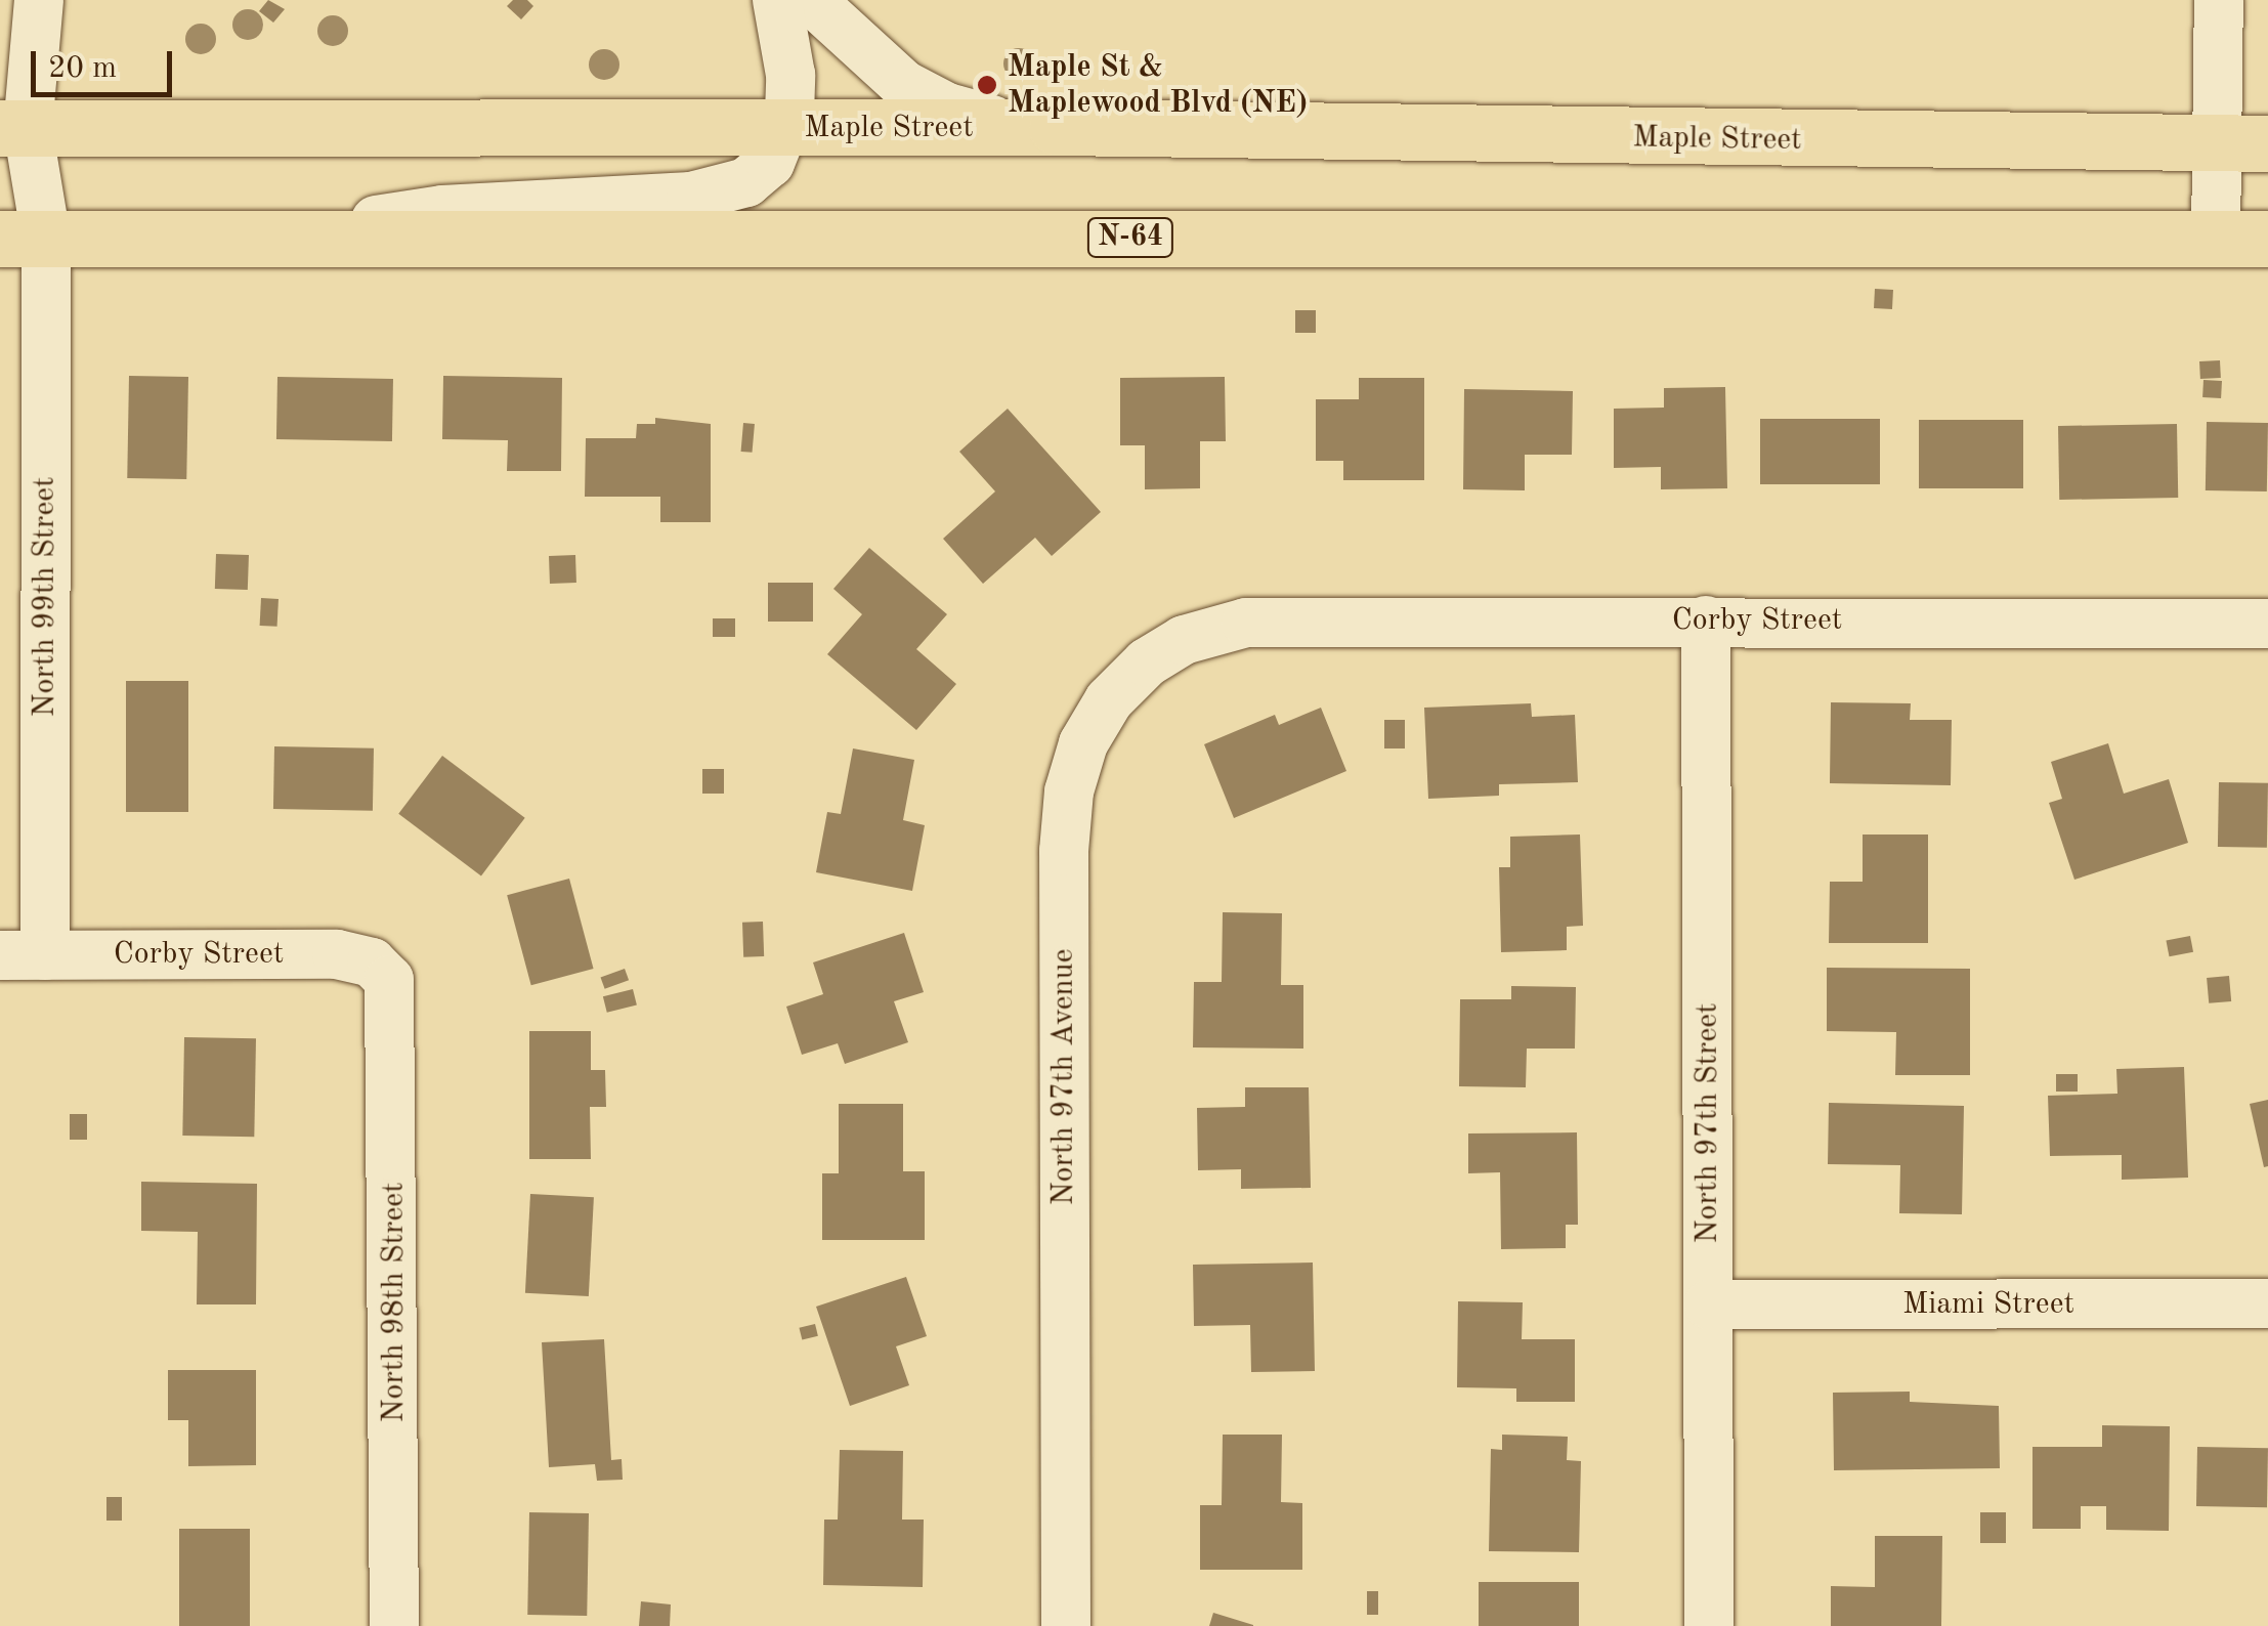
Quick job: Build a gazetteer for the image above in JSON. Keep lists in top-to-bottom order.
{
  "streets": {
    "main road": ["Maple Street", "N-64"],
    "street": [
      "North 99th Street",
      "Corby Street",
      "North 97th Avenue",
      "North 97th Street",
      "North 98th Street",
      "Miami Street"
    ]
  },
  "crossings": [
    ["Maple Street", "North 99th Street"],
    ["N-64", "North 99th Street"],
    ["North 99th Street", "Corby Street"],
    ["Corby Street", "North 97th Avenue"],
    ["Corby Street", "North 97th Street"],
    ["Corby Street", "North 98th Street"],
    ["North 97th Street", "Miami Street"]
  ],
  "places": ["Maple St & Maplewood Blvd (NE)"],
  "scale_bar": "20 m"
}
